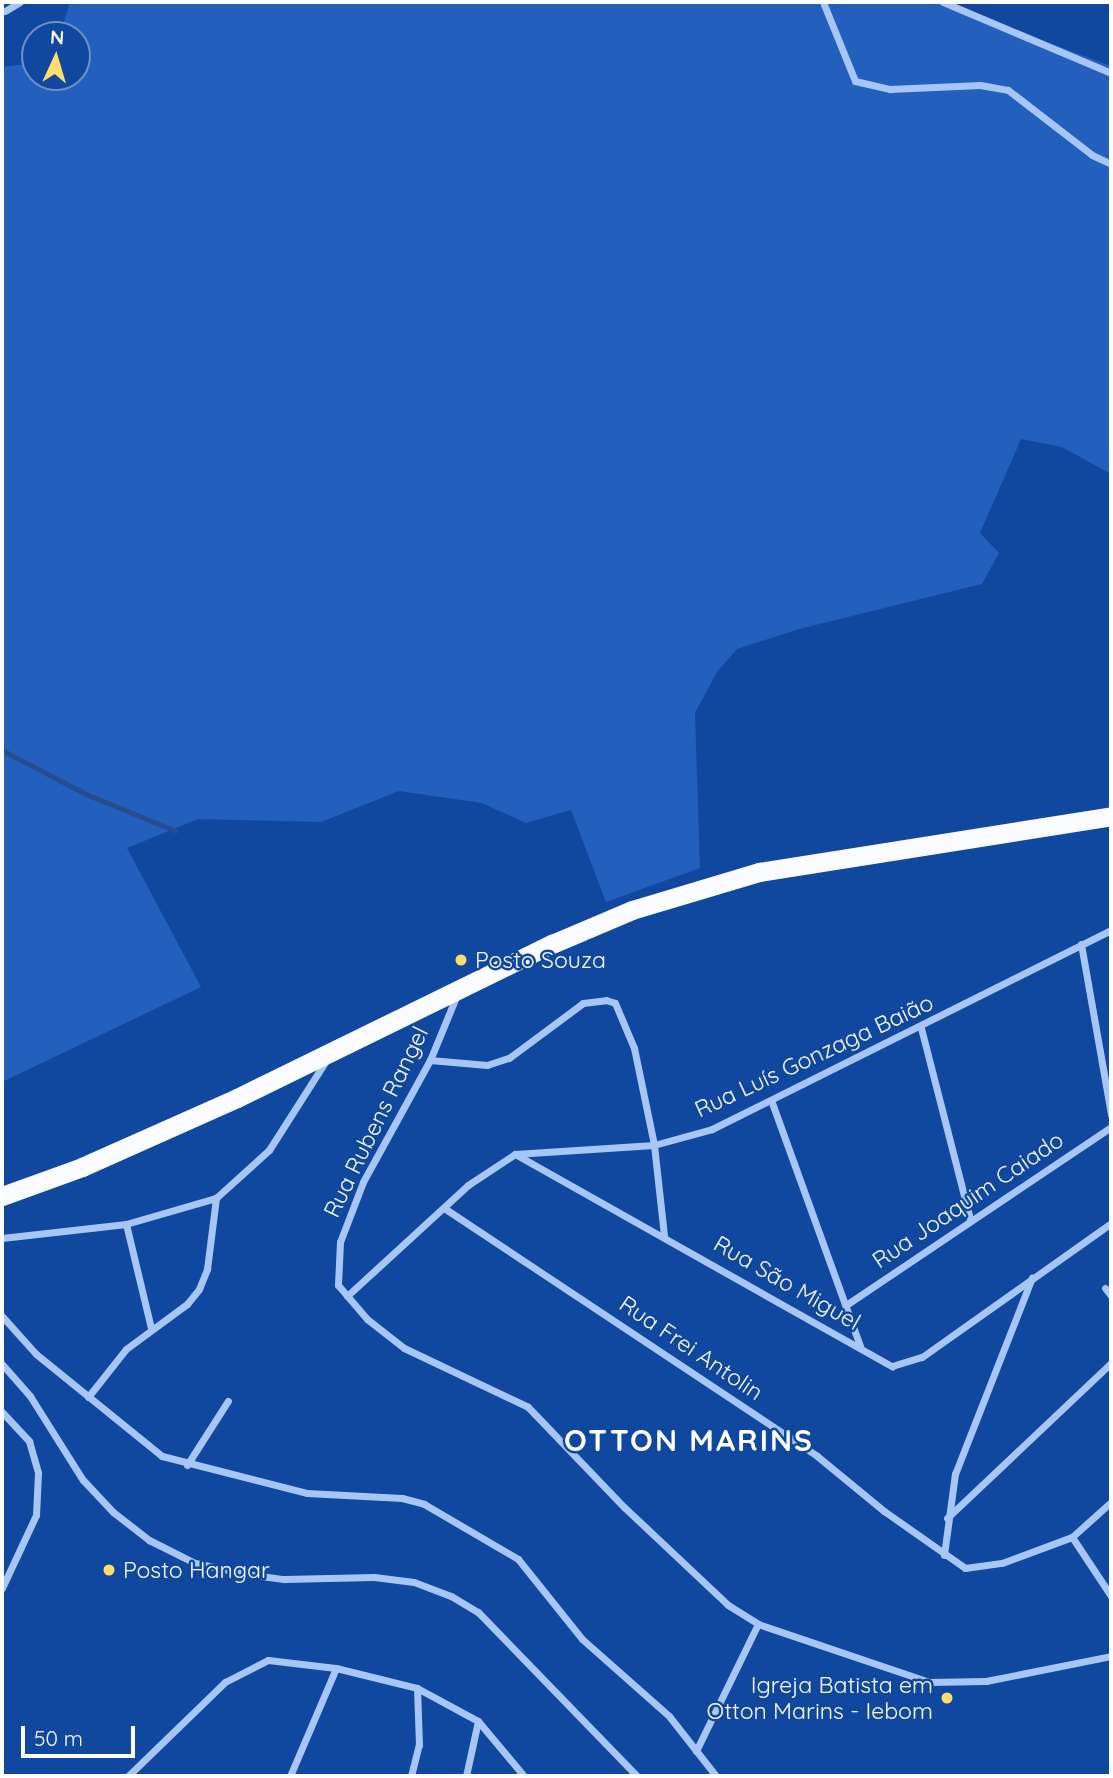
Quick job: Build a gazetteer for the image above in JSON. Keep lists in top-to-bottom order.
{
  "streets": {
    "street": [
      "Rua Luís Gonzaga Baião",
      "Rua Rubens Rangel",
      "Rua Joaquim Caiado",
      "Rua São Miguel",
      "Rua Frei Antolin"
    ]
  },
  "crossings": [
    ["Rua Luís Gonzaga Baião", "Rua São Miguel"]
  ],
  "districts": ["OTTON MARINS"],
  "places": ["Posto Souza", "Posto Hangar", "Igreja Batista em Otton Marins - Iebom"],
  "scale_bar": "50 m",
  "north": "top"
}
